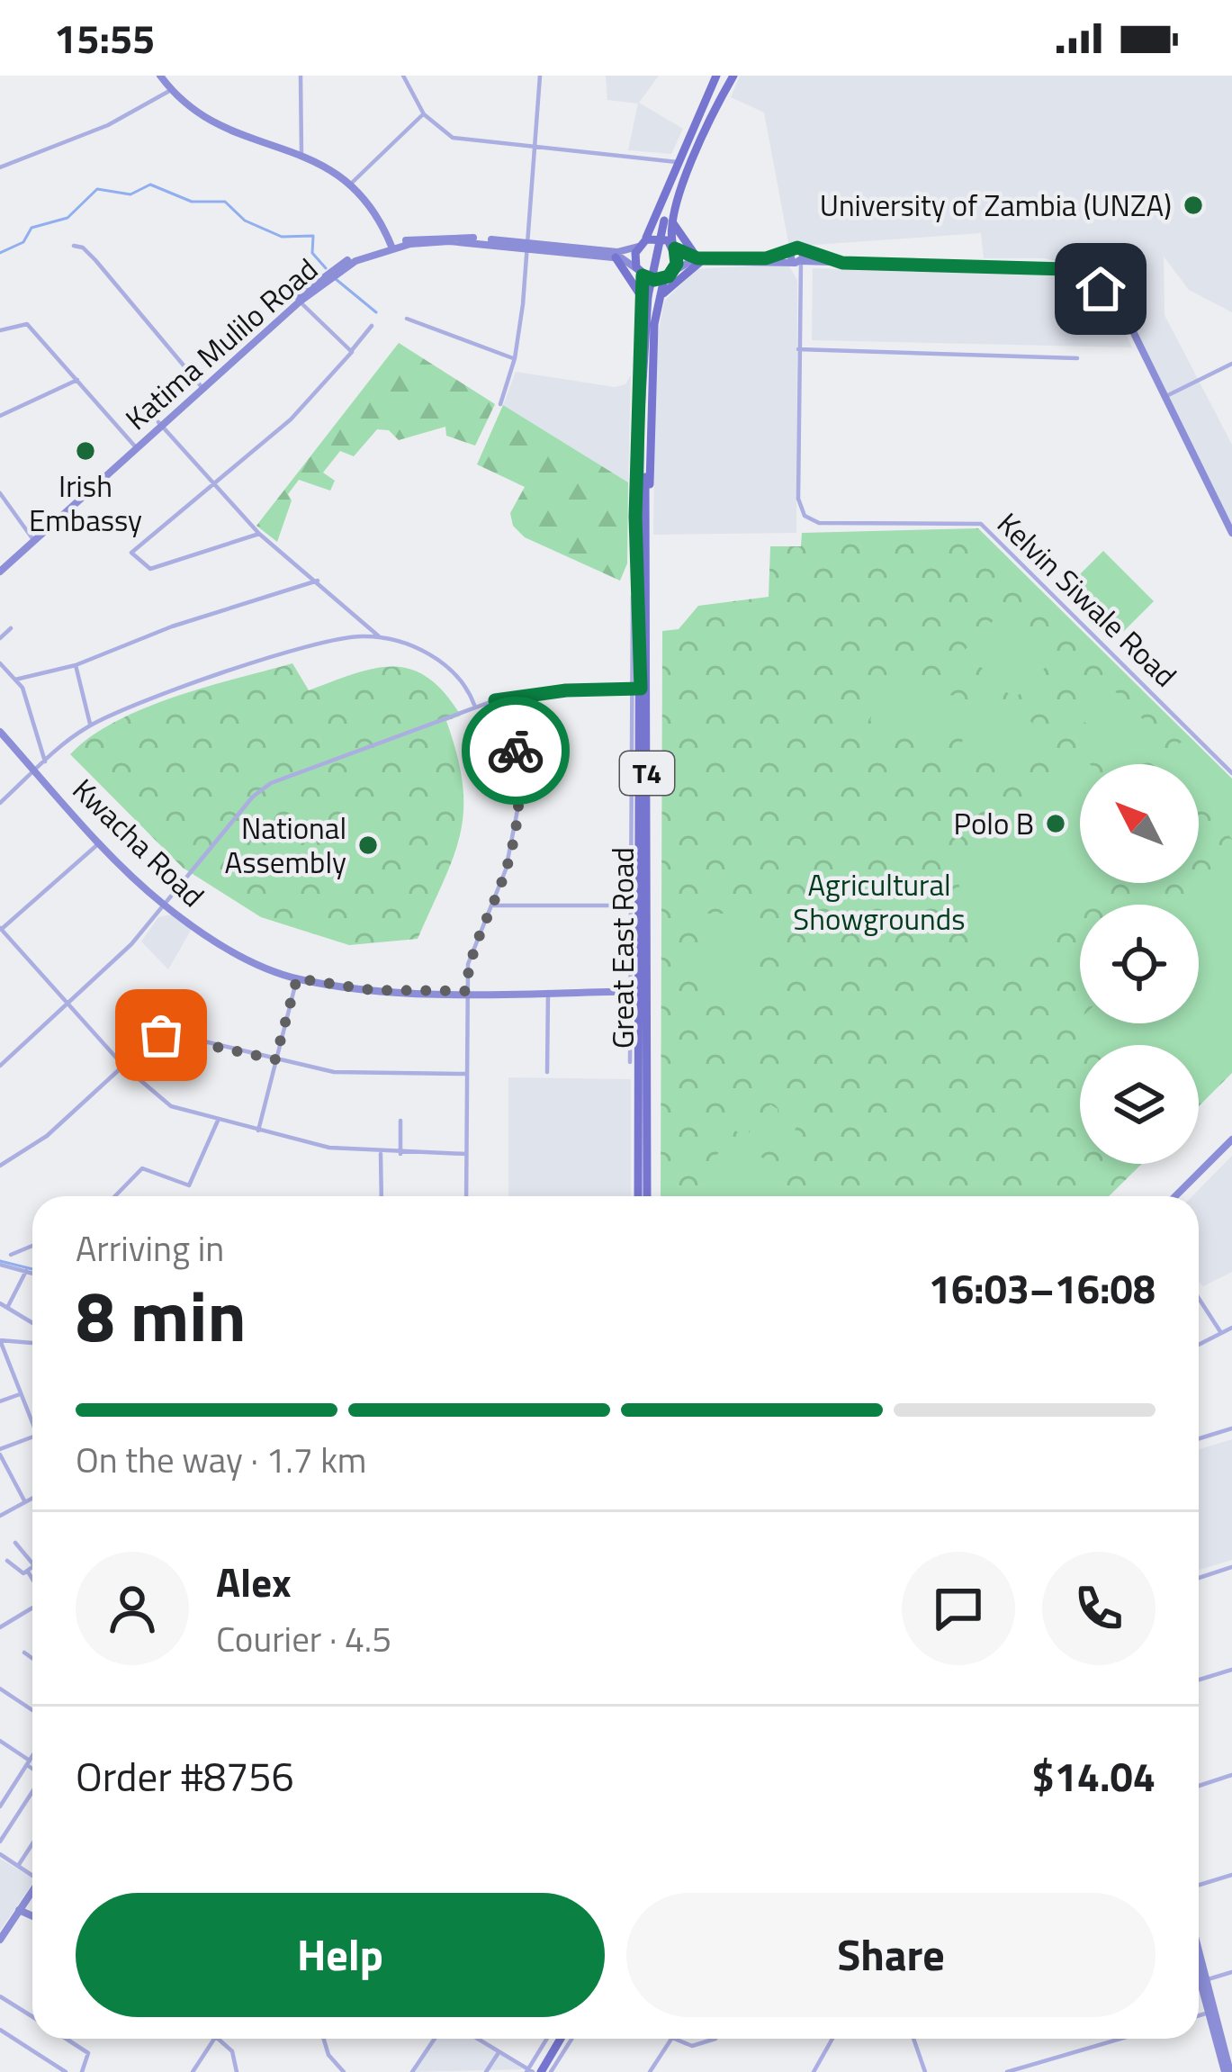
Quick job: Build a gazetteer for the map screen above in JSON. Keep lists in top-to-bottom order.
{
  "streets": {
    "main road": [
      "Katima Mulilo Road",
      "T4",
      "Kwacha Road",
      "Great East Road"
    ],
    "street": ["Kelvin Siwale Road"]
  },
  "crossings": [
    ["Katima Mulilo Road", "Great East Road"],
    ["Kwacha Road", "Great East Road"]
  ],
  "parks": ["Agricultural Showgrounds"],
  "places": [
    "University of Zambia (UNZA)",
    "Irish Embassy",
    "Polo B",
    "National Assembly"
  ],
  "north": "top left",
  "page": {
    "status": "15:55",
    "heading": ["8 min", "Arriving in", "16:03–16:08"],
    "panel": [
      "Alex",
      "Courier · 4.5",
      "Order #8756",
      "$14.04"
    ],
    "bar": "On the way · 1.7 km",
    "buttons": ["Help", "Share"]
  }
}
